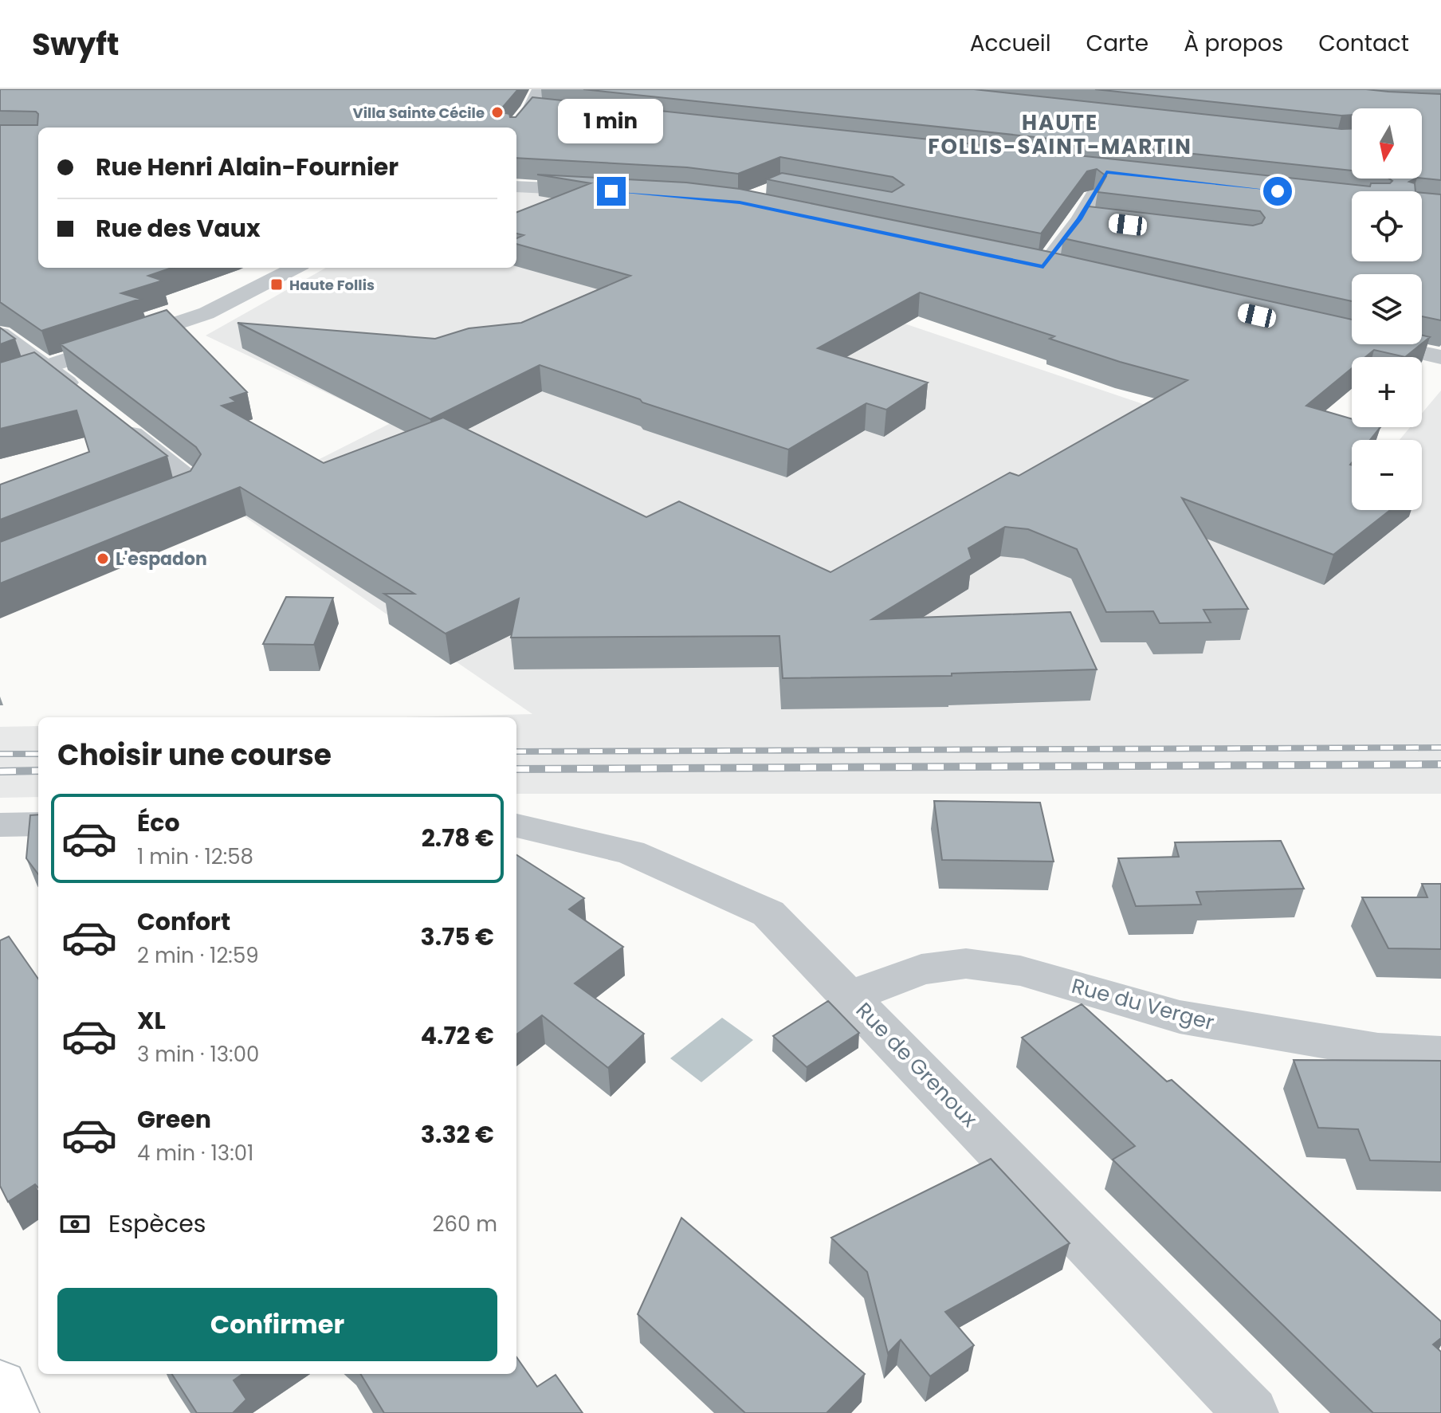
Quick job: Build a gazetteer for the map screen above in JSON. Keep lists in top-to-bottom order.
{
  "streets": {
    "street": ["Rue du Verger", "Rue de Grenoux"]
  },
  "crossings": [
    ["Rue du Verger", "Rue de Grenoux"]
  ],
  "districts": ["HAUTE FOLLIS-SAINT-MARTIN"],
  "places": {
    "other": ["Villa Sainte Cécile", "L'espadon"],
    "transit": ["Haute Follis"]
  },
  "north": "bottom",
  "page": {
    "header": "Swyft",
    "nav": [
      "Accueil",
      "Carte",
      "À propos",
      "Contact"
    ],
    "bubble": "1 min",
    "map_buttons": ["+", "−"],
    "banner": ["Rue Henri Alain-Fournier", "Rue des Vaux"],
    "heading": "Choisir une course",
    "list": [
      {
        "name": "Éco",
        "note": "1 min · 12:58",
        "value": "2.78 €"
      },
      {
        "name": "Confort",
        "note": "2 min · 12:59",
        "value": "3.75 €"
      },
      {
        "name": "XL",
        "note": "3 min · 13:00",
        "value": "4.72 €"
      },
      {
        "name": "Green",
        "note": "4 min · 13:01",
        "value": "3.32 €"
      }
    ],
    "pay": ["Espèces", "260 m"],
    "buttons": "Confirmer"
  }
}
